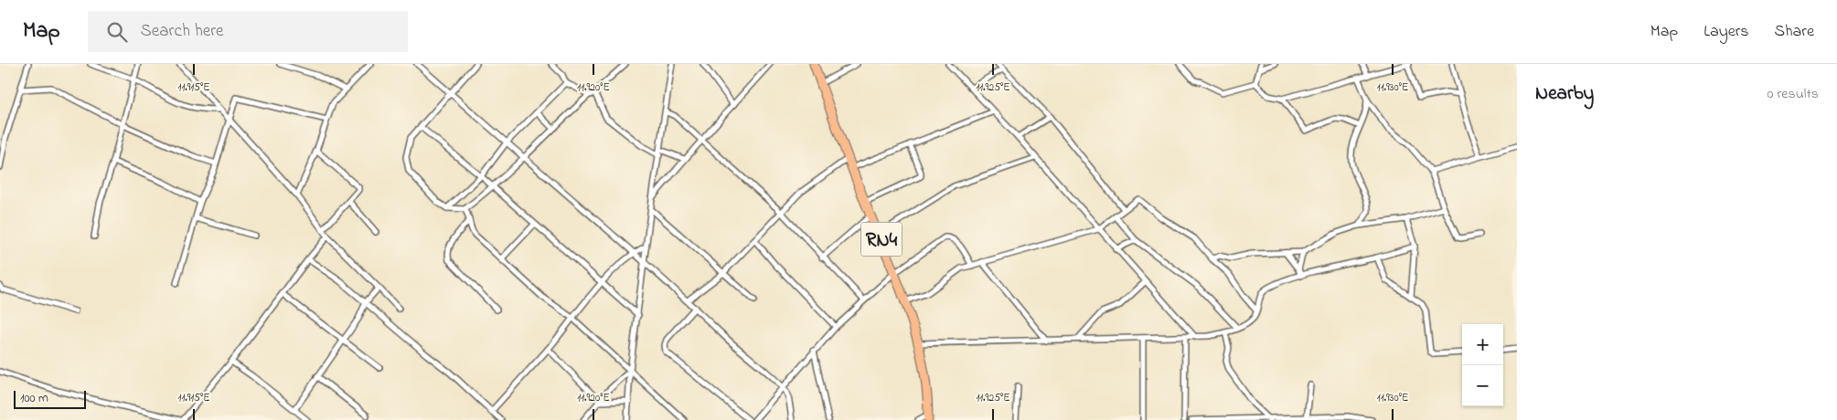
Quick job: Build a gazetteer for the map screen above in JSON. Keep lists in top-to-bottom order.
{
  "streets": {
    "highway": ["RN4"]
  },
  "scale_bar": "100 m",
  "page": {
    "header": "Map",
    "search": "Search here",
    "nav": ["Map", "Layers", "Share"],
    "heading": ["Nearby", "0 results"],
    "map_buttons": ["+", "−"],
    "scale": "100 m"
  },
  "coordinates": [
    "11.915°E",
    "11.920°E",
    "11.925°E",
    "11.930°E"
  ]
}
